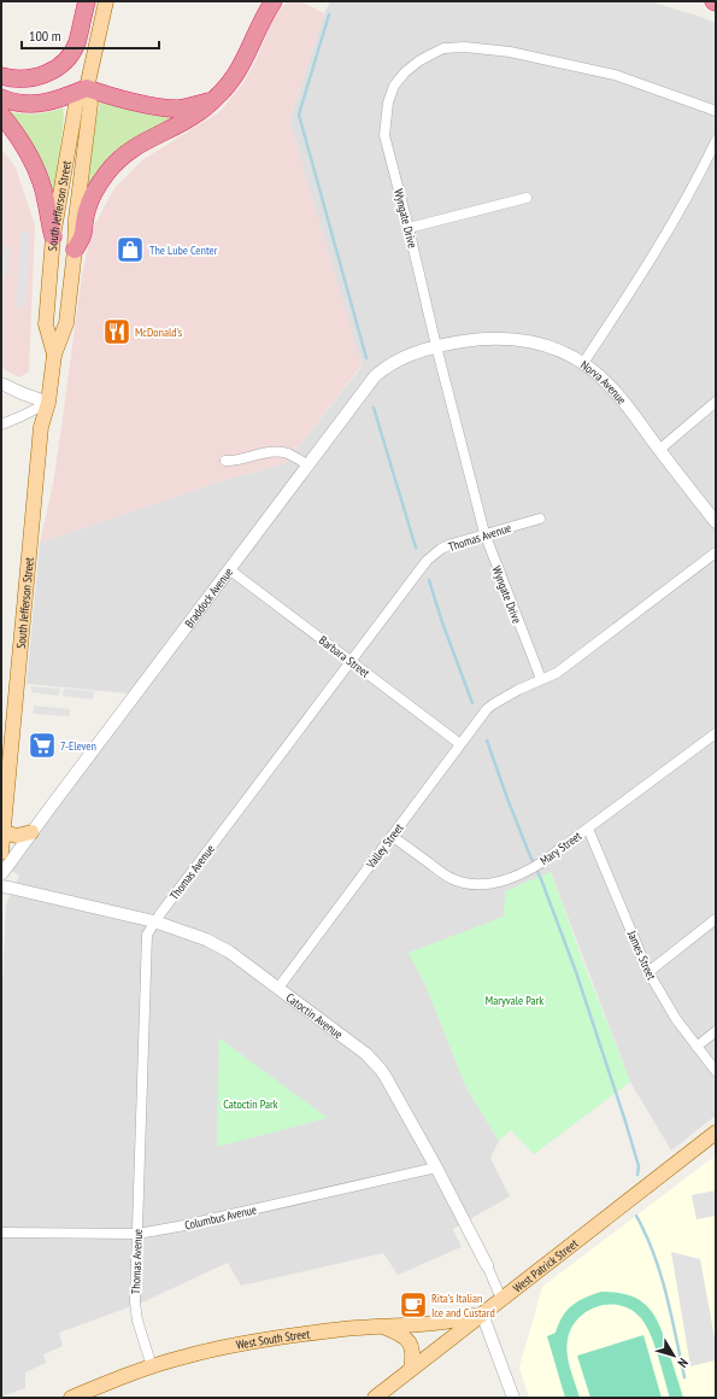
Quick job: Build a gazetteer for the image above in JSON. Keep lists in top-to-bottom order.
{
  "streets": {
    "main road": ["South Jefferson Street", "West Patrick Street", "West South Street"],
    "street": [
      "Wyngate Drive",
      "Norva Avenue",
      "Thomas Avenue",
      "Braddock Avenue",
      "Barbara Street",
      "Valley Street",
      "Mary Street",
      "James Street",
      "Catoctin Avenue",
      "Columbus Avenue"
    ]
  },
  "crossings": [
    ["Wyngate Drive", "Norva Avenue"],
    ["Wyngate Drive", "Thomas Avenue"],
    ["Wyngate Drive", "Braddock Avenue"],
    ["Wyngate Drive", "Valley Street"],
    ["Norva Avenue", "Braddock Avenue"],
    ["Thomas Avenue", "Barbara Street"],
    ["Thomas Avenue", "Catoctin Avenue"],
    ["Thomas Avenue", "Columbus Avenue"],
    ["Thomas Avenue", "West South Street"],
    ["Braddock Avenue", "Barbara Street"],
    ["Barbara Street", "Valley Street"],
    ["Valley Street", "Mary Street"],
    ["Valley Street", "Catoctin Avenue"],
    ["Mary Street", "James Street"],
    ["Catoctin Avenue", "Columbus Avenue"],
    ["Catoctin Avenue", "West Patrick Street"],
    ["West Patrick Street", "West South Street"]
  ],
  "parks": ["Maryvale Park", "Catoctin Park"],
  "places": {
    "shop": ["The Lube Center"],
    "restaurant": ["McDonald's"],
    "supermarket": ["7-Eleven"],
    "cafe": ["Rita's Italian Ice and Custard"]
  },
  "scale_bar": "100 m",
  "north": "bottom right"
}
